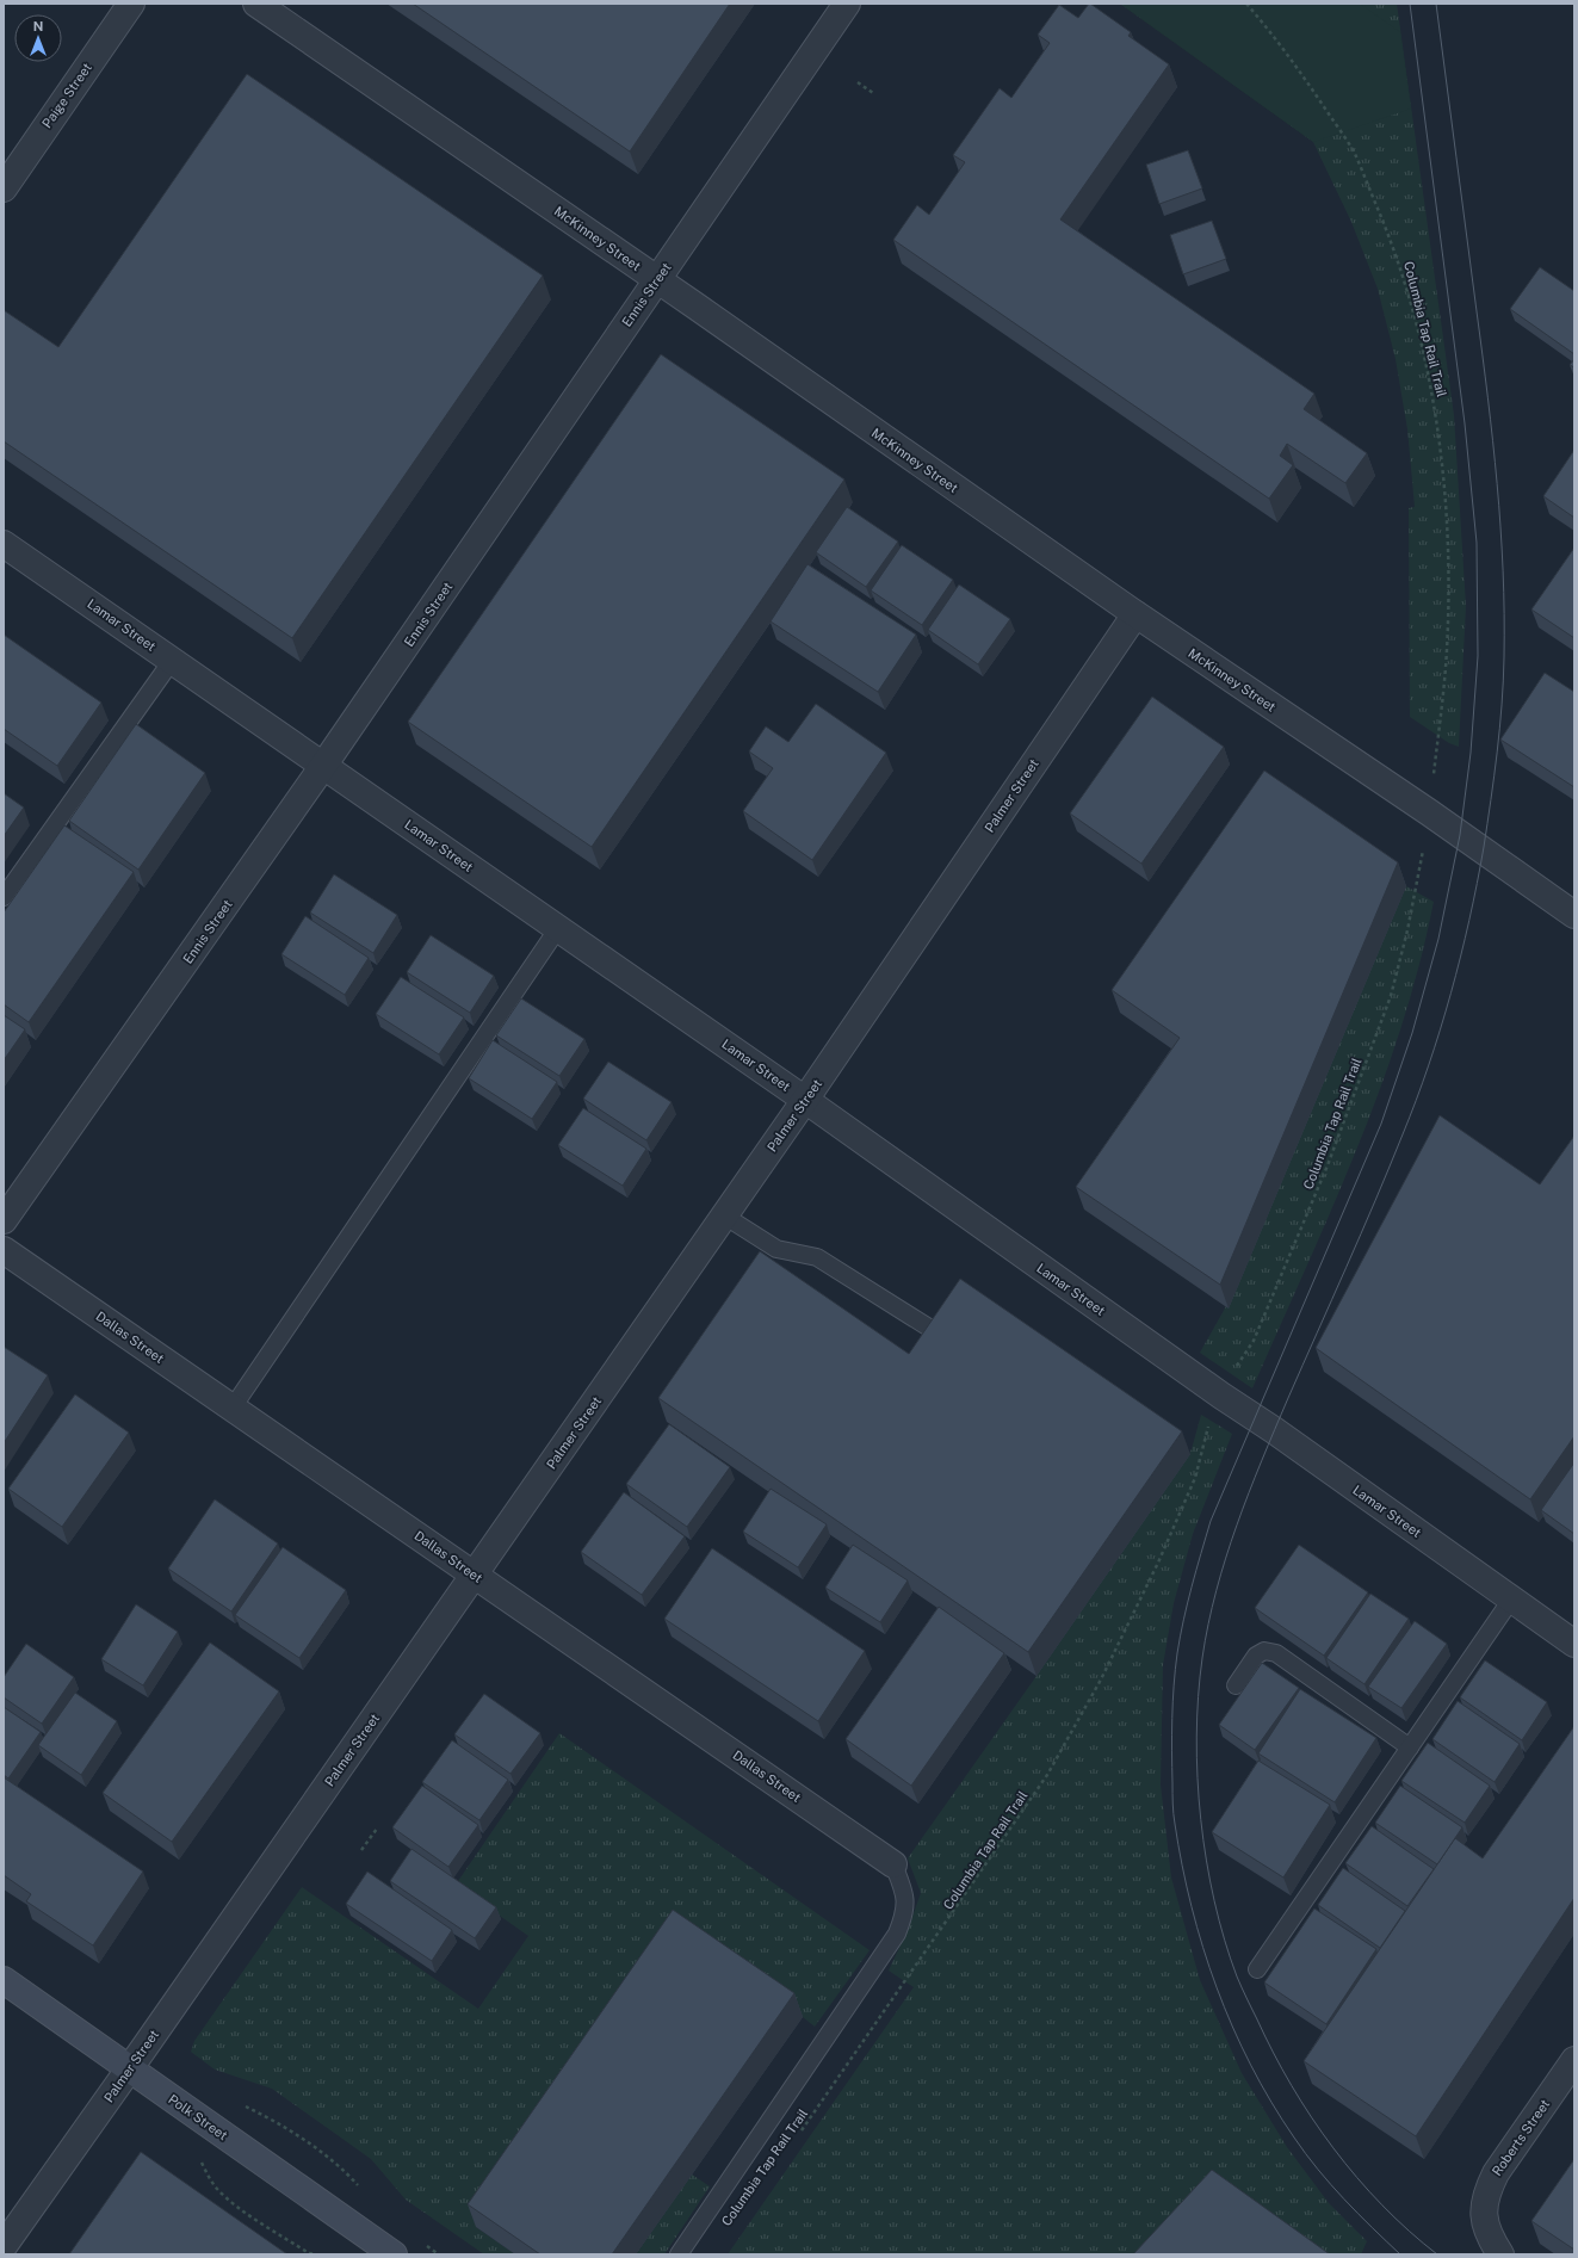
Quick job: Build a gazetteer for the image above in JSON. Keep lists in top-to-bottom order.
{
  "streets": {
    "main road": ["Polk Street"],
    "street": [
      "Paige Street",
      "McKinney Street",
      "Ennis Street",
      "Lamar Street",
      "Palmer Street",
      "Dallas Street",
      "Roberts Street"
    ],
    "path": ["Columbia Tap Rail Trail"]
  },
  "crossings": [
    ["McKinney Street", "Ennis Street"],
    ["McKinney Street", "Palmer Street"],
    ["Ennis Street", "Lamar Street"],
    ["Lamar Street", "Palmer Street"],
    ["Palmer Street", "Dallas Street"],
    ["Palmer Street", "Polk Street"]
  ],
  "north": "top"
}
